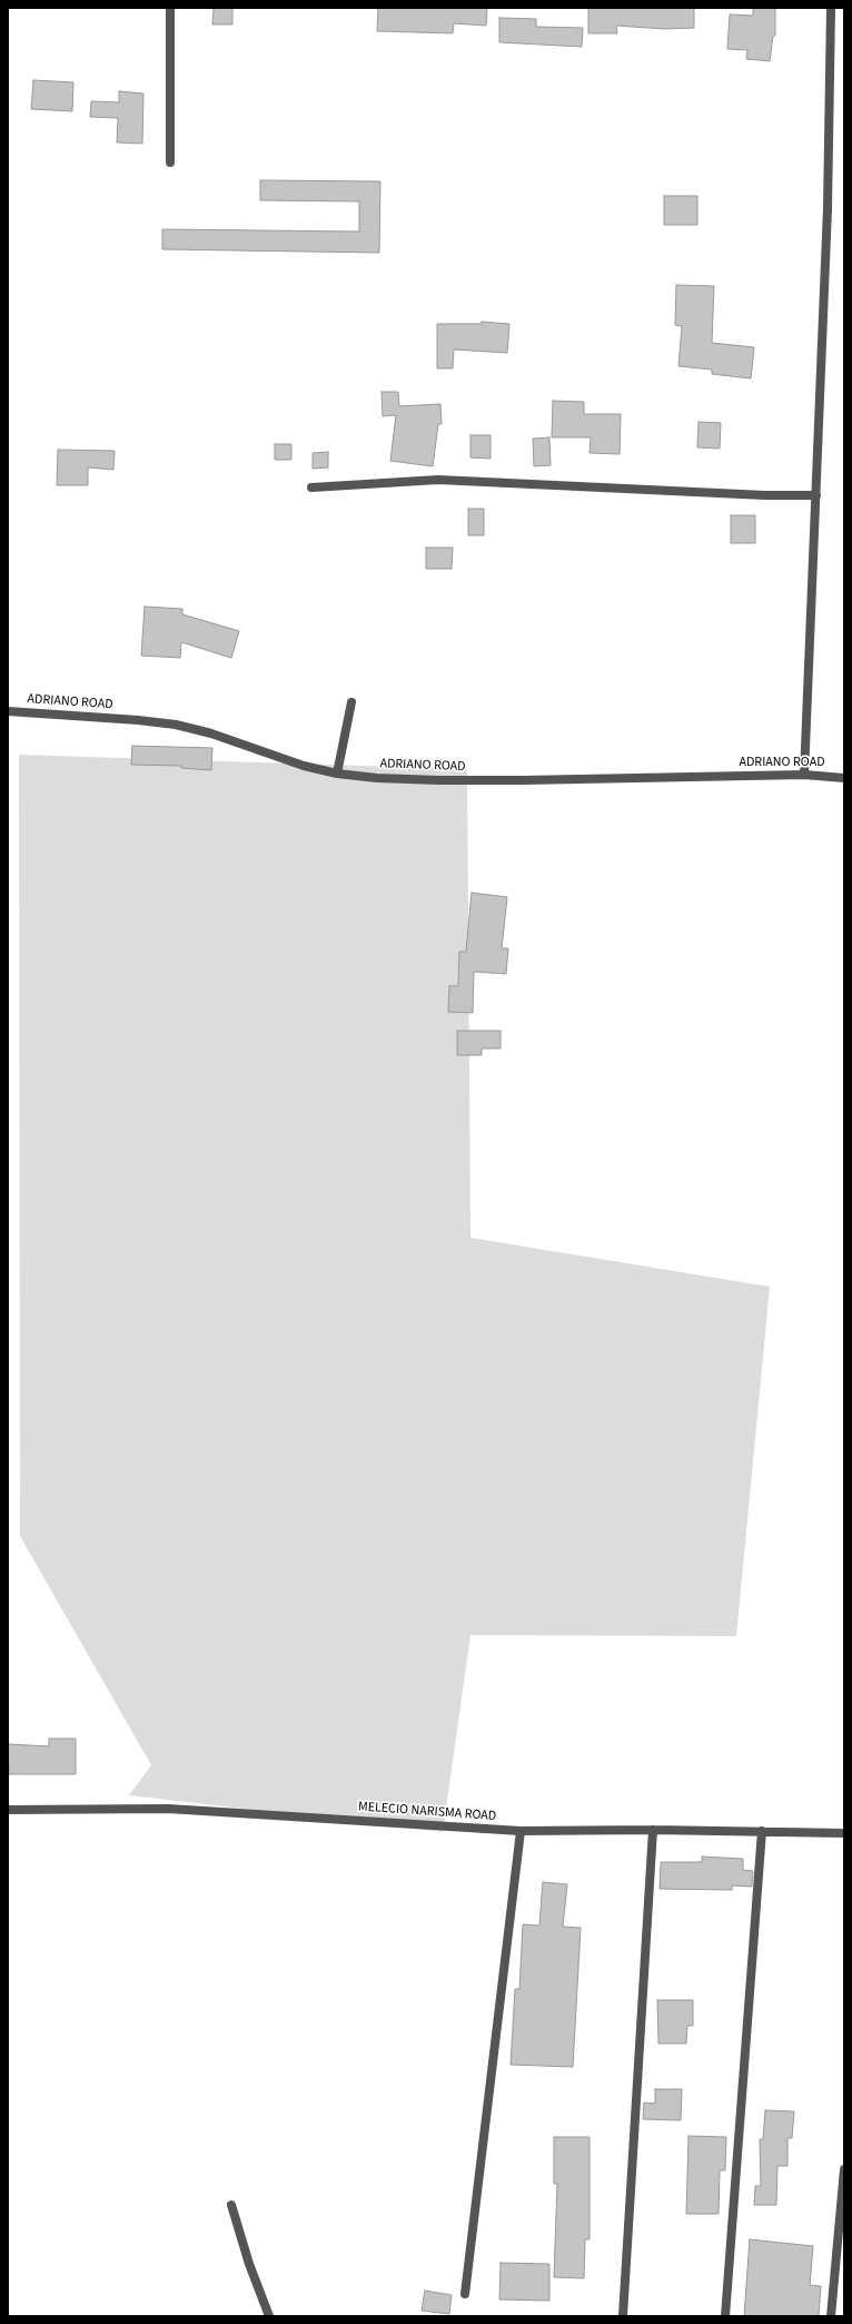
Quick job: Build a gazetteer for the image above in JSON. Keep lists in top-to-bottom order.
{
  "streets": {
    "street": ["ADRIANO ROAD", "MELECIO NARISMA ROAD"]
  }
}
